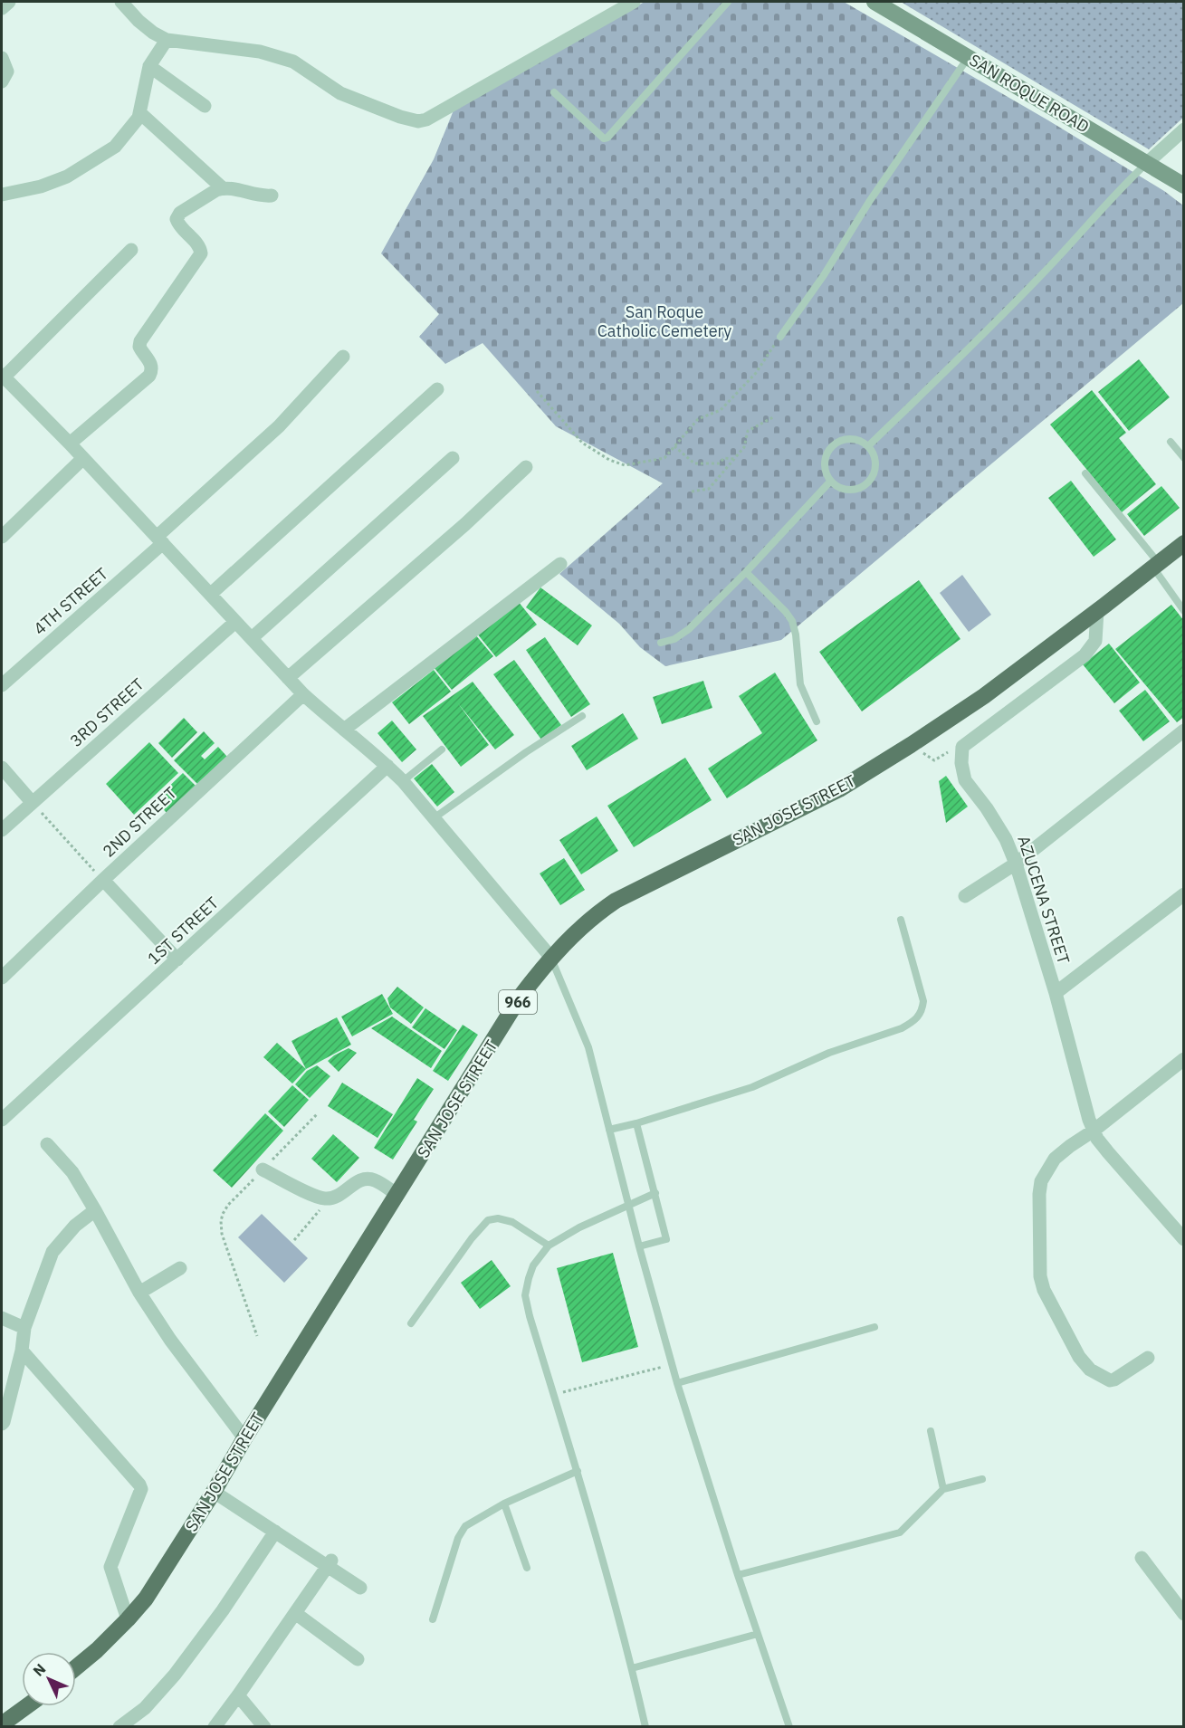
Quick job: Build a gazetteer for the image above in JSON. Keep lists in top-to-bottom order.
{
  "streets": {
    "main road": ["SAN ROQUE ROAD", "SAN JOSE STREET", "966"],
    "street": [
      "4TH STREET",
      "3RD STREET",
      "2ND STREET",
      "AZUCENA STREET",
      "1ST STREET"
    ]
  },
  "crossings": [
    ["SAN JOSE STREET", "AZUCENA STREET"]
  ],
  "parks": ["San Roque Catholic Cemetery"],
  "north": "top left"
}
